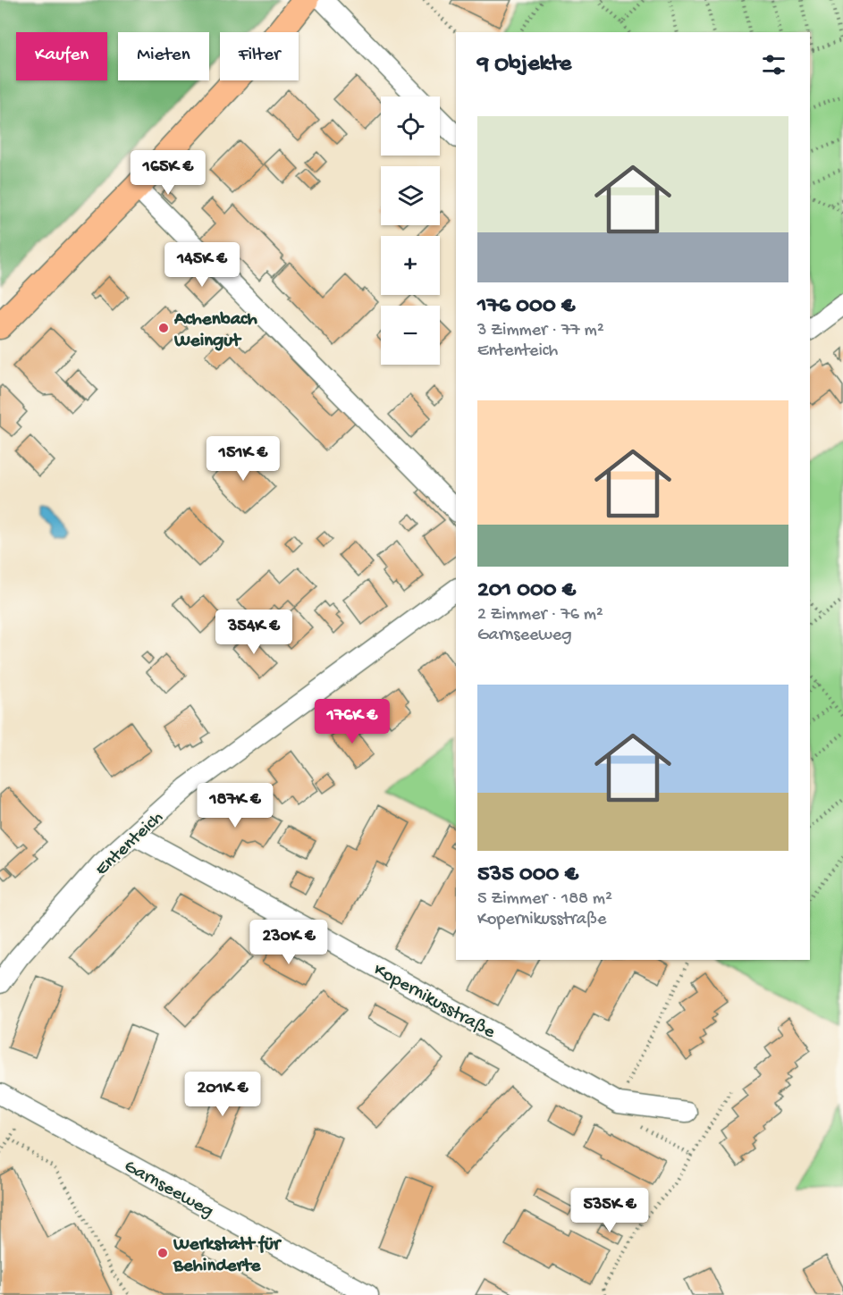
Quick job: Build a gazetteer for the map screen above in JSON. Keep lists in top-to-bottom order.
{
  "streets": {
    "street": ["Ententeich", "Kopernikusstraße", "Garnseeweg"]
  },
  "crossings": [
    ["Ententeich", "Kopernikusstraße"]
  ],
  "places": ["Achenbach Weingut", "Werkstatt für Behinderte"],
  "page": {
    "chip": ["Kaufen", "Mieten", "Filter"],
    "heading": "9 Objekte",
    "map_buttons": ["+", "−"],
    "list": [
      {
        "name": "176 000 €",
        "note": "3 Zimmer · 77 m² · Ententeich"
      },
      {
        "name": "201 000 €",
        "note": "2 Zimmer · 76 m² · Garnseeweg"
      },
      {
        "name": "535 000 €",
        "note": "5 Zimmer · 188 m² · Kopernikusstraße"
      }
    ],
    "price": [
      "165K €",
      "145K €",
      "151K €",
      "354K €",
      "176K €",
      "187K €",
      "230K €",
      "201K €",
      "535K €"
    ]
  }
}
